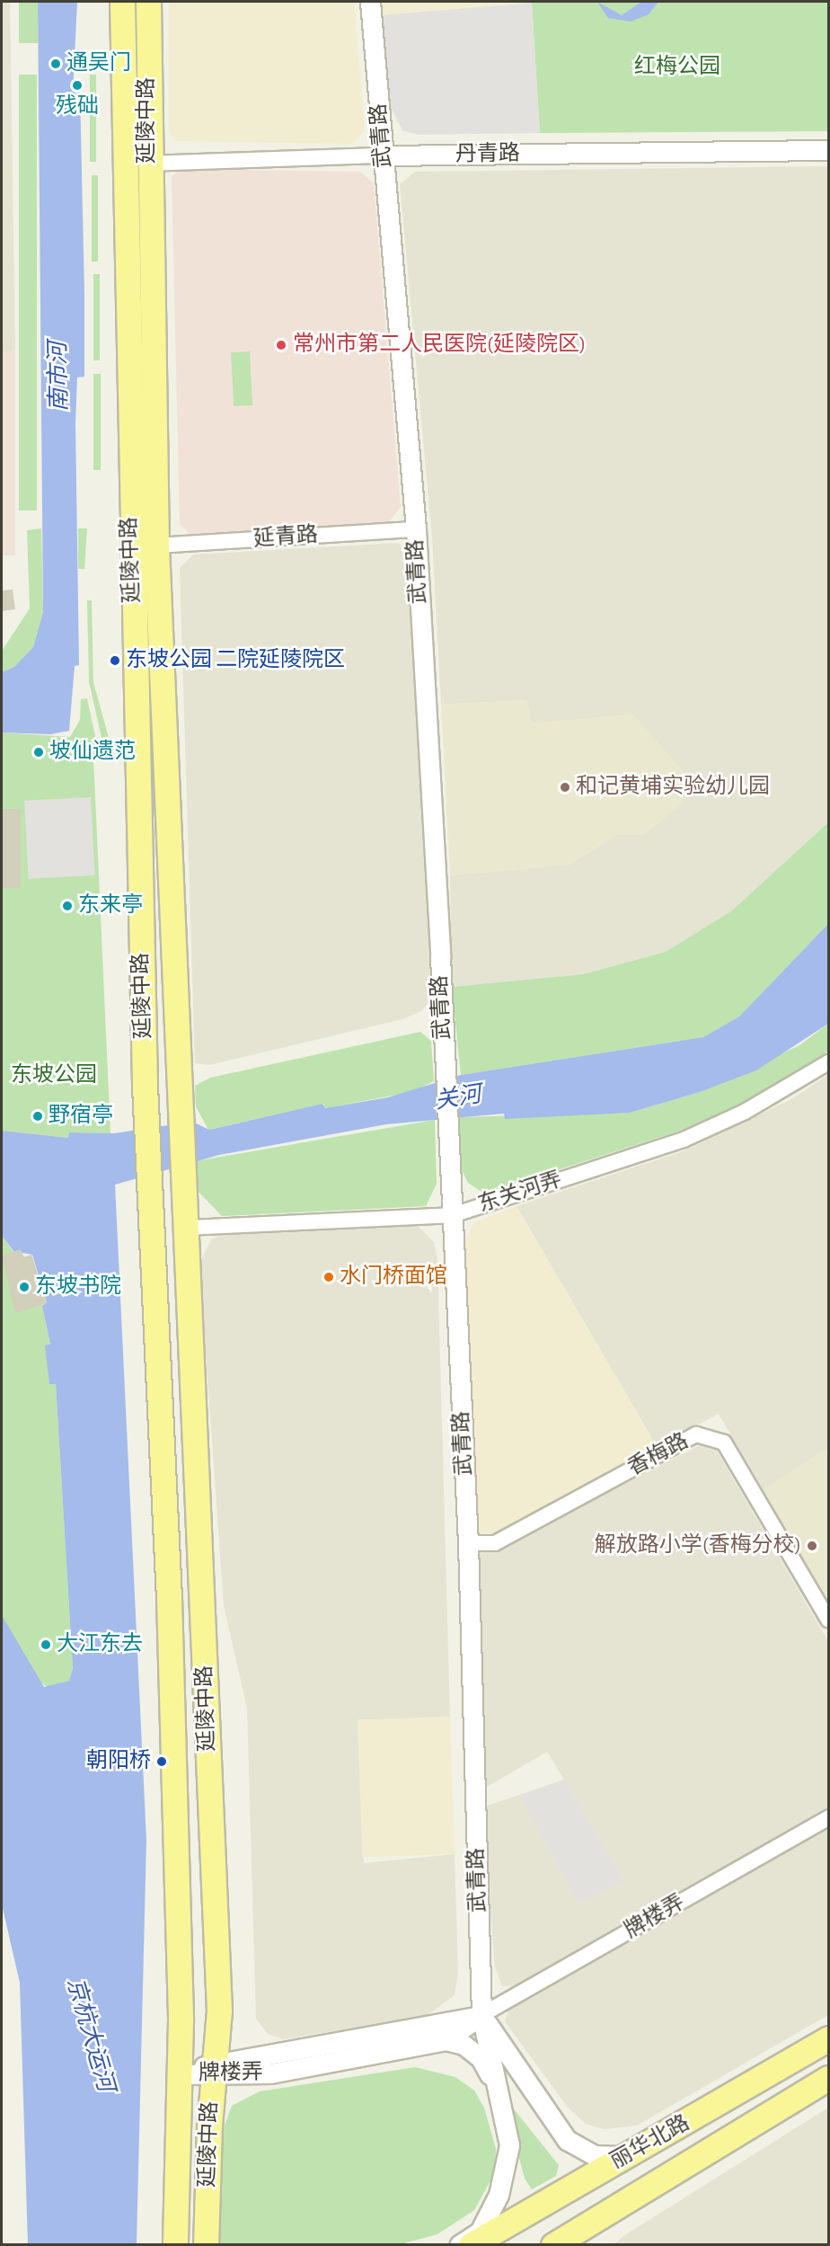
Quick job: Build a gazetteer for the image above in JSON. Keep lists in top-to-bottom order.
{
  "streets": {
    "main road": ["延陵中路", "丽华北路"],
    "street": [
      "武青路",
      "丹青路",
      "延青路",
      "东关河弄",
      "香梅路",
      "牌楼弄"
    ]
  },
  "crossings": [
    ["延陵中路", "丹青路"],
    ["延陵中路", "延青路"],
    ["延陵中路", "东关河弄"],
    ["延陵中路", "牌楼弄"],
    ["武青路", "丹青路"],
    ["武青路", "延青路"],
    ["武青路", "东关河弄"],
    ["武青路", "香梅路"],
    ["武青路", "牌楼弄"]
  ],
  "water": ["南市河", "关河", "京杭大运河"],
  "parks": ["红梅公园", "东坡公园"],
  "places": [
    "通吴门",
    "残础",
    "常州市第二人民医院(延陵院区)",
    "东坡公园 二院延陵院区",
    "坡仙遗范",
    "和记黄埔实验幼儿园",
    "东来亭",
    "野宿亭",
    "水门桥面馆",
    "东坡书院",
    "解放路小学(香梅分校)",
    "大江东去",
    "朝阳桥"
  ]
}
